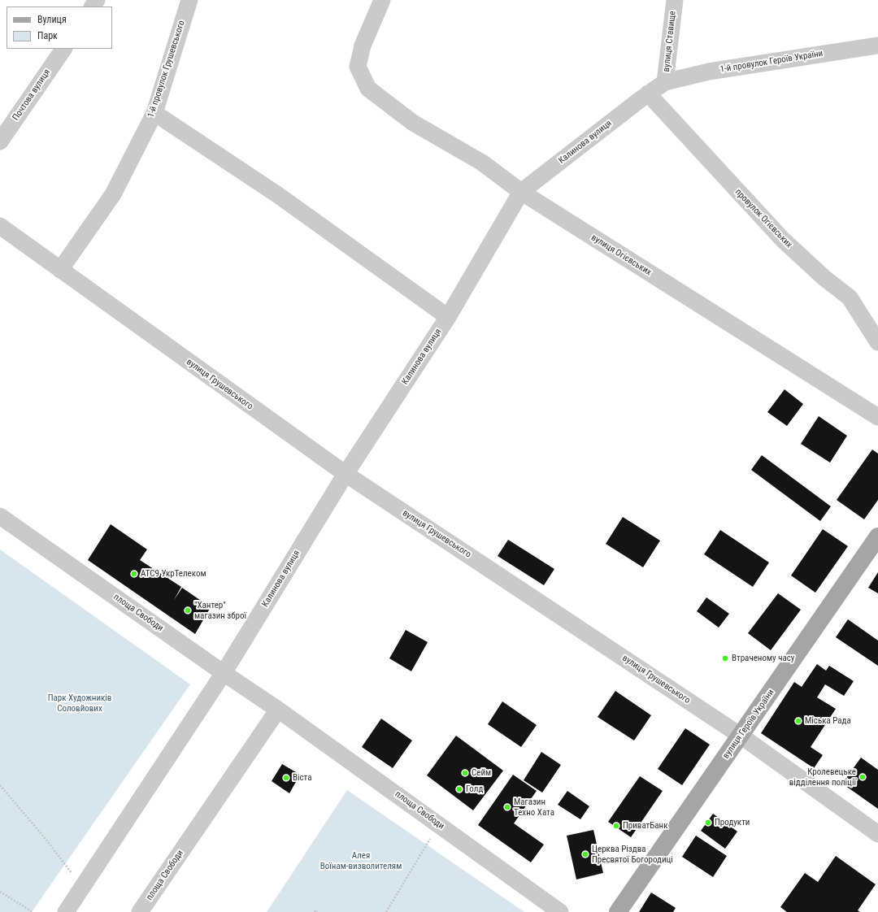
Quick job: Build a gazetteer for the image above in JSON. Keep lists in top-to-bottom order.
{
  "streets": {
    "main road": ["вулиця Героїв України"],
    "street": [
      "вулиця Ставище",
      "1-й провулок Героїв України",
      "1-й провулок Грушевського",
      "Почтова вулиця",
      "Калинова вулиця",
      "провулок Огієвських",
      "вулиця Огієвських",
      "вулиця Грушевського",
      "площа Свободи"
    ]
  },
  "crossings": [
    ["вулиця Ставище", "1-й провулок Героїв України"],
    ["вулиця Ставище", "Калинова вулиця"],
    ["1-й провулок Героїв України", "Калинова вулиця"],
    ["1-й провулок Грушевського", "вулиця Грушевського"],
    ["Калинова вулиця", "провулок Огієвських"],
    ["Калинова вулиця", "вулиця Огієвських"],
    ["Калинова вулиця", "вулиця Грушевського"],
    ["Калинова вулиця", "площа Свободи"],
    ["вулиця Грушевського", "вулиця Героїв України"]
  ],
  "parks": ["Парк Художників Соловйових", "Алея Воїнам-визволителям"],
  "places": [
    "АТС9 УкрТелеком",
    "\"Хантер\" магазин зброї",
    "Втраченому часу",
    "Міська Рада",
    "Сейм",
    "Кролевецьке відділення поліції",
    "Віста",
    "Голд",
    "Магазин Техно Хата",
    "Продукти",
    "ПриватБанк",
    "Церква Різдва Пресвятої Богородиці"
  ],
  "legend": ["Вулиця", "Парк"]
}
